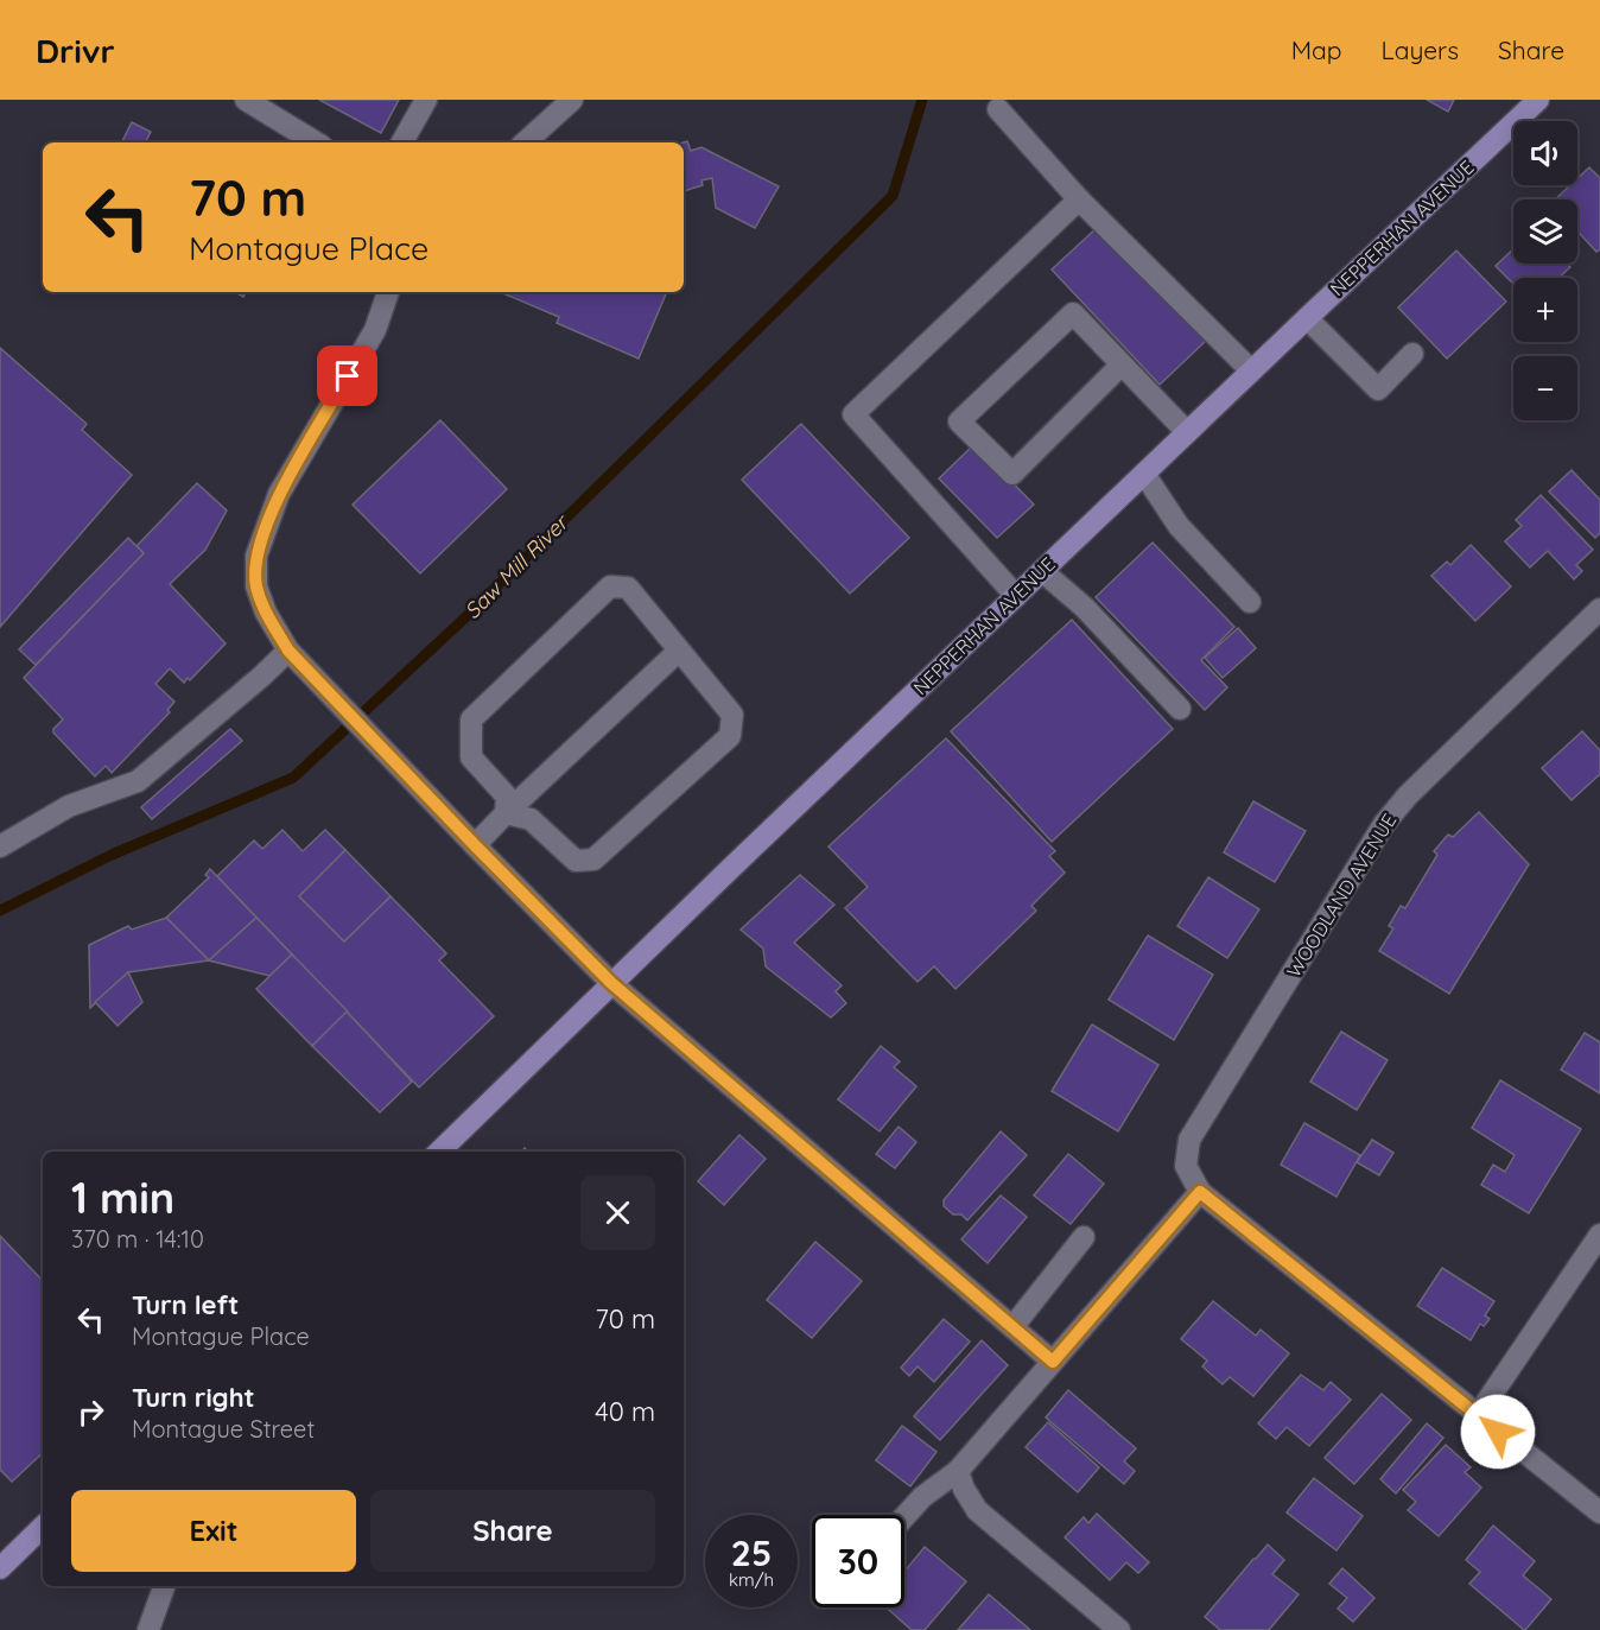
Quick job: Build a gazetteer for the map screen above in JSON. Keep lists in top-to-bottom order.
{
  "streets": {
    "main road": ["NEPPERHAN AVENUE"],
    "street": ["WOODLAND AVENUE"]
  },
  "water": ["Saw Mill River"],
  "page": {
    "header": "Drivr",
    "nav": ["Map", "Layers", "Share"],
    "map_buttons": ["+", "−"],
    "turn": ["70 m", "Montague Place"],
    "heading": ["1 min", "370 m · 14:10"],
    "list": [
      {
        "name": "Turn left",
        "note": "Montague Place",
        "value": "70 m"
      },
      {
        "name": "Turn right",
        "note": "Montague Street",
        "value": "40 m"
      }
    ],
    "buttons": ["Exit", "Share"],
    "speed": "25 km/h",
    "limit": "30"
  }
}
